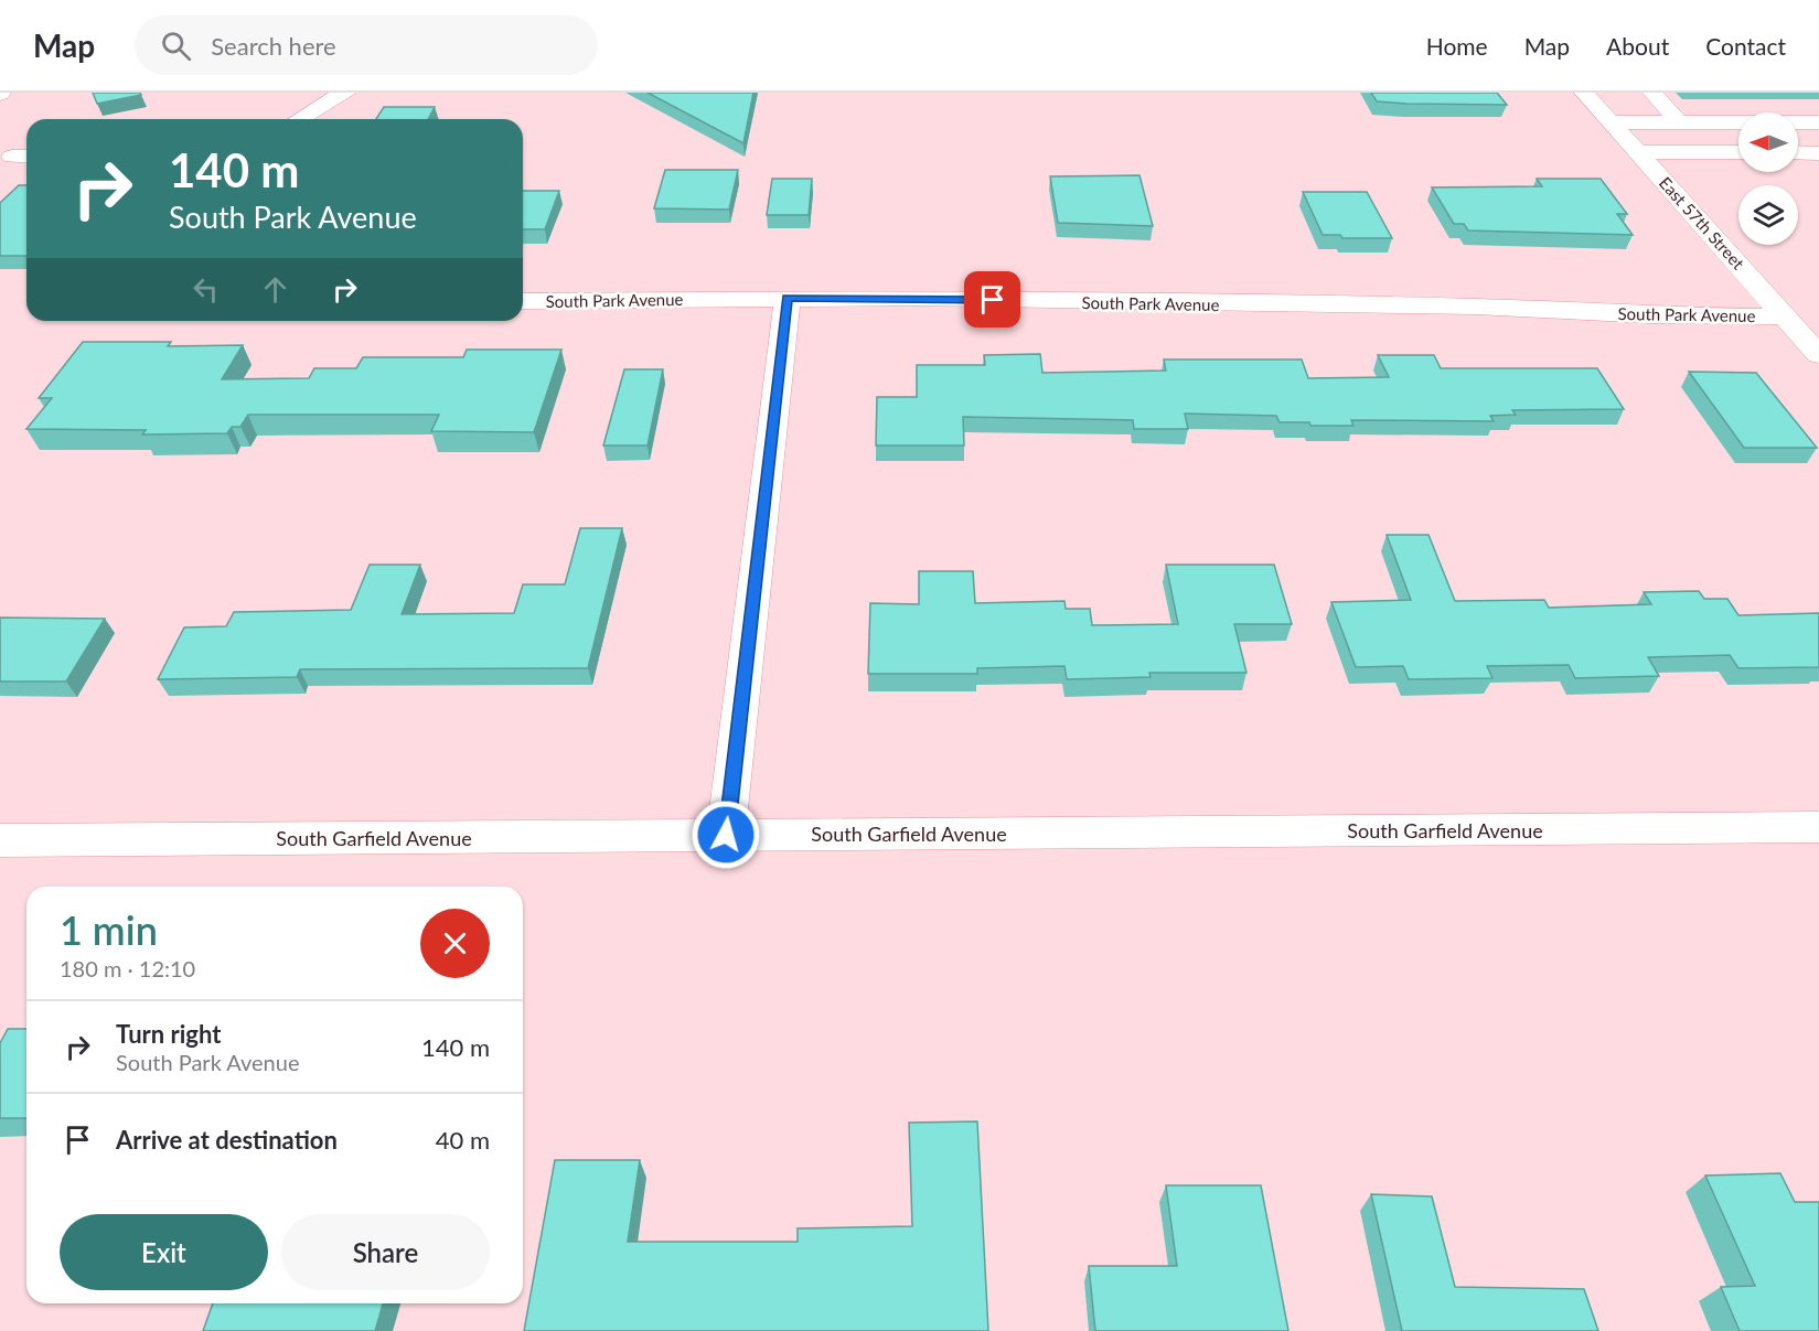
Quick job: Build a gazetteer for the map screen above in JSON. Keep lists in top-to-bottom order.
{
  "streets": {
    "street": ["East 57th Street", "South Park Avenue", "South Garfield Avenue"]
  },
  "crossings": [
    ["East 57th Street", "South Park Avenue"]
  ],
  "north": "left",
  "page": {
    "header": "Map",
    "search": "Search here",
    "nav": [
      "Home",
      "Map",
      "About",
      "Contact"
    ],
    "turn": ["140 m", "South Park Avenue"],
    "heading": ["1 min", "180 m · 12:10"],
    "list": [
      {
        "name": "Turn right",
        "note": "South Park Avenue",
        "value": "140 m"
      },
      {
        "name": "Arrive at destination",
        "value": "40 m"
      }
    ],
    "buttons": ["Exit", "Share"]
  }
}
